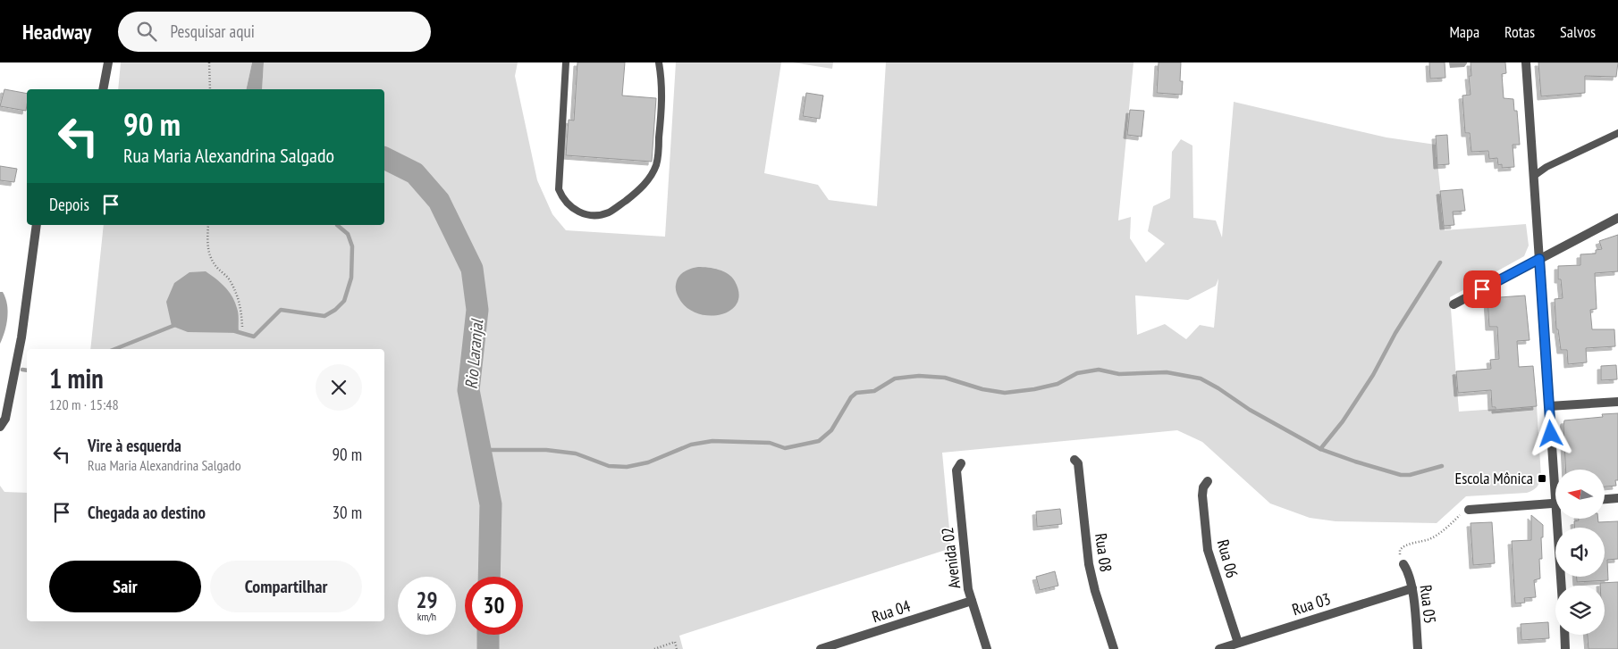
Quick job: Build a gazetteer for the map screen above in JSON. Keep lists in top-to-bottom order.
{
  "streets": {
    "street": [
      "Rua 08",
      "Avenida 02",
      "Rua 06",
      "Rua 03",
      "Rua 05",
      "Rua 04"
    ]
  },
  "crossings": [
    ["Avenida 02", "Rua 04"],
    ["Rua 06", "Rua 03"],
    ["Rua 03", "Rua 05"]
  ],
  "water": ["Rio Laranjal"],
  "places": {
    "transit": ["Escola Mônica"]
  },
  "north": "left",
  "page": {
    "header": "Headway",
    "search": "Pesquisar aqui",
    "nav": ["Mapa", "Rotas", "Salvos"],
    "turn": ["90 m", "Rua Maria Alexandrina Salgado"],
    "then": "Depois",
    "heading": ["1 min", "120 m · 15:48"],
    "list": [
      {
        "name": "Vire à esquerda",
        "note": "Rua Maria Alexandrina Salgado",
        "value": "90 m"
      },
      {
        "name": "Chegada ao destino",
        "value": "30 m"
      }
    ],
    "buttons": ["Sair", "Compartilhar"],
    "speed": "29 km/h",
    "limit": "30"
  }
}
